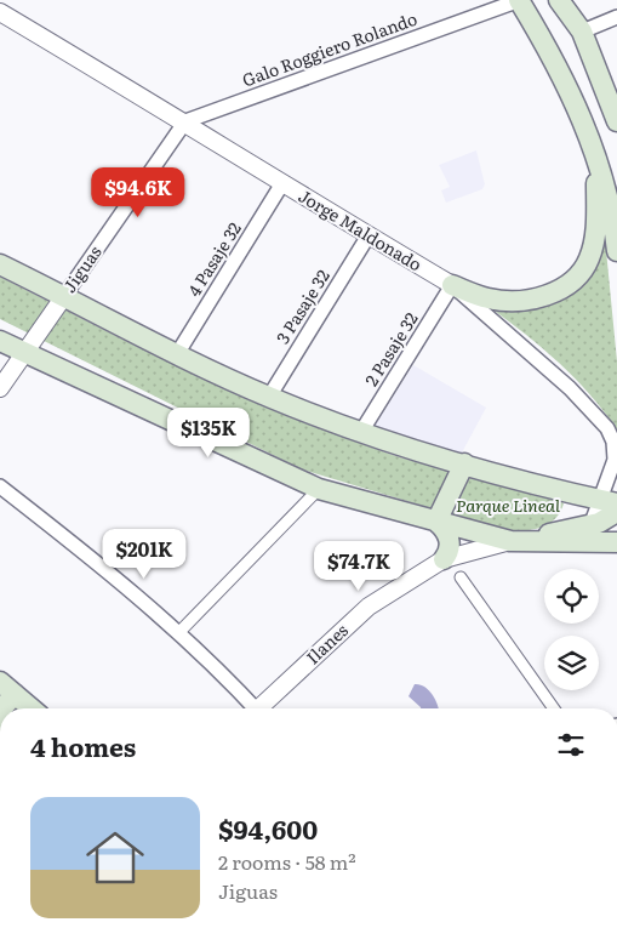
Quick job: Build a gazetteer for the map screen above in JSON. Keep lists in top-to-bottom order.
{
  "streets": {
    "street": [
      "Galo Roggiero Rolando",
      "Jorge Maldonado",
      "4 Pasaje 32",
      "Jiguas",
      "3 Pasaje 32",
      "2 Pasaje 32",
      "Ilanes"
    ]
  },
  "crossings": [
    ["Galo Roggiero Rolando", "Jorge Maldonado"],
    ["Galo Roggiero Rolando", "Jiguas"],
    ["Jorge Maldonado", "4 Pasaje 32"],
    ["Jorge Maldonado", "Jiguas"],
    ["Jorge Maldonado", "3 Pasaje 32"],
    ["Jorge Maldonado", "2 Pasaje 32"]
  ],
  "parks": ["Parque Lineal"],
  "page": {
    "price": [
      "$94.6K",
      "$135K",
      "$201K",
      "$74.7K"
    ],
    "heading": "4 homes",
    "list": [
      {
        "name": "$94,600",
        "note": "2 rooms · 58 m² · Jiguas"
      }
    ]
  }
}
